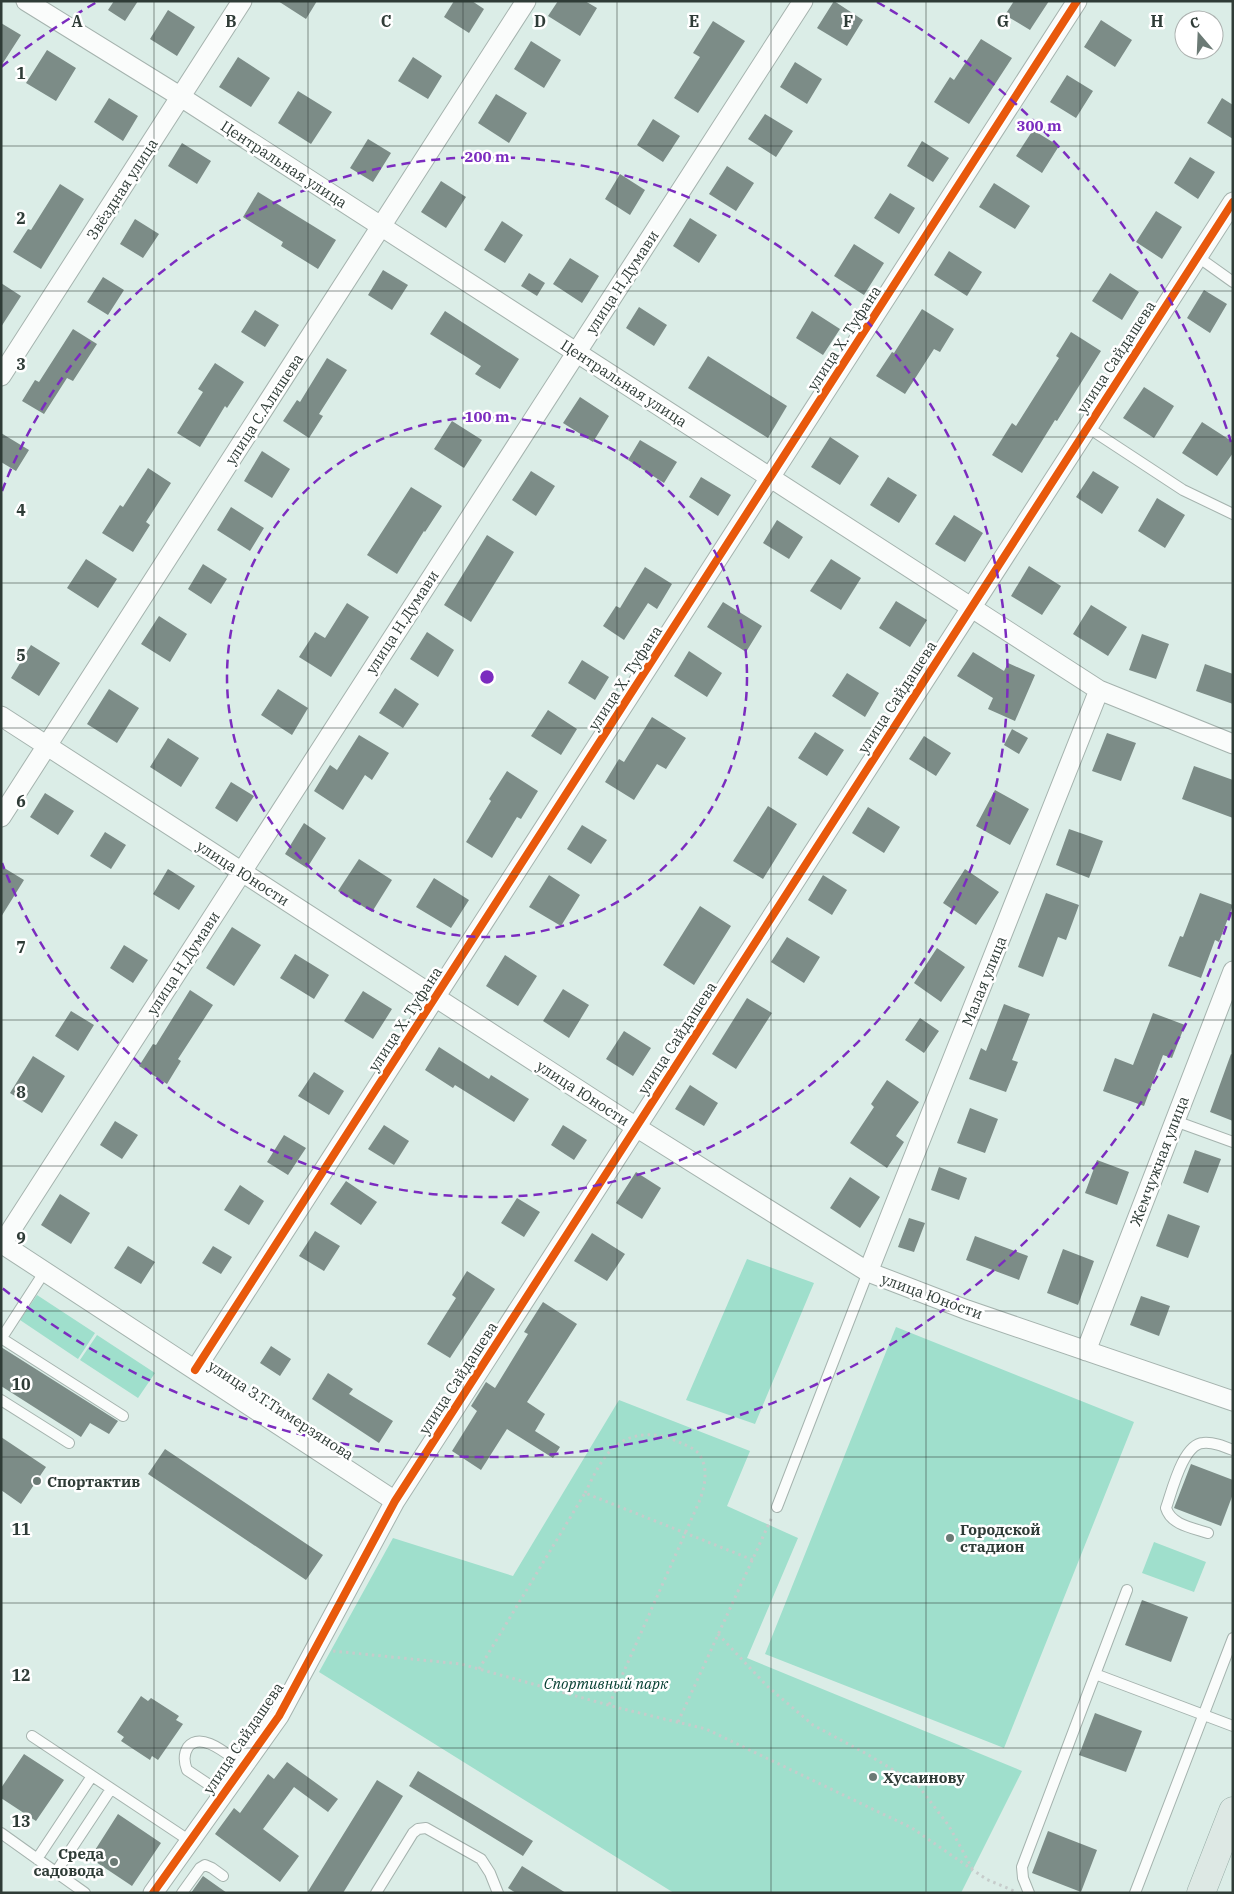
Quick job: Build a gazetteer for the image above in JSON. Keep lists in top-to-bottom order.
{
  "streets": {
    "street": [
      "Центральная улица",
      "Звёздная улица",
      "улица Н.Думави",
      "улица Х. Туфана",
      "улица Сайдашева",
      "улица С.Алишева",
      "улица Юности",
      "Малая улица",
      "Жемчужная улица",
      "улица З.Т.Тимерзянова"
    ]
  },
  "crossings": [
    ["Центральная улица", "Звёздная улица"],
    ["Центральная улица", "улица Н.Думави"],
    ["Центральная улица", "улица Х. Туфана"],
    ["Центральная улица", "улица Сайдашева"],
    ["Центральная улица", "улица С.Алишева"],
    ["Центральная улица", "Малая улица"],
    ["улица Н.Думави", "улица Юности"],
    ["улица Н.Думави", "улица З.Т.Тимерзянова"],
    ["улица Х. Туфана", "улица Юности"],
    ["улица Х. Туфана", "улица З.Т.Тимерзянова"],
    ["улица Сайдашева", "улица Юности"],
    ["улица Сайдашева", "улица З.Т.Тимерзянова"],
    ["улица С.Алишева", "улица Юности"],
    ["улица Юности", "Малая улица"],
    ["улица Юности", "Жемчужная улица"]
  ],
  "parks": ["Спортивный парк"],
  "places": [
    "Спортактив",
    "Городской стадион",
    "Хусаинову",
    "Среда садовода"
  ],
  "north": "top",
  "grid": {
    "columns": [
      "A",
      "B",
      "C",
      "D",
      "E",
      "F",
      "G",
      "H"
    ],
    "rows": [
      "1",
      "2",
      "3",
      "4",
      "5",
      "6",
      "7",
      "8",
      "9",
      "10",
      "11",
      "12",
      "13"
    ]
  },
  "rings": ["300 m", "200 m", "100 m"]
}
